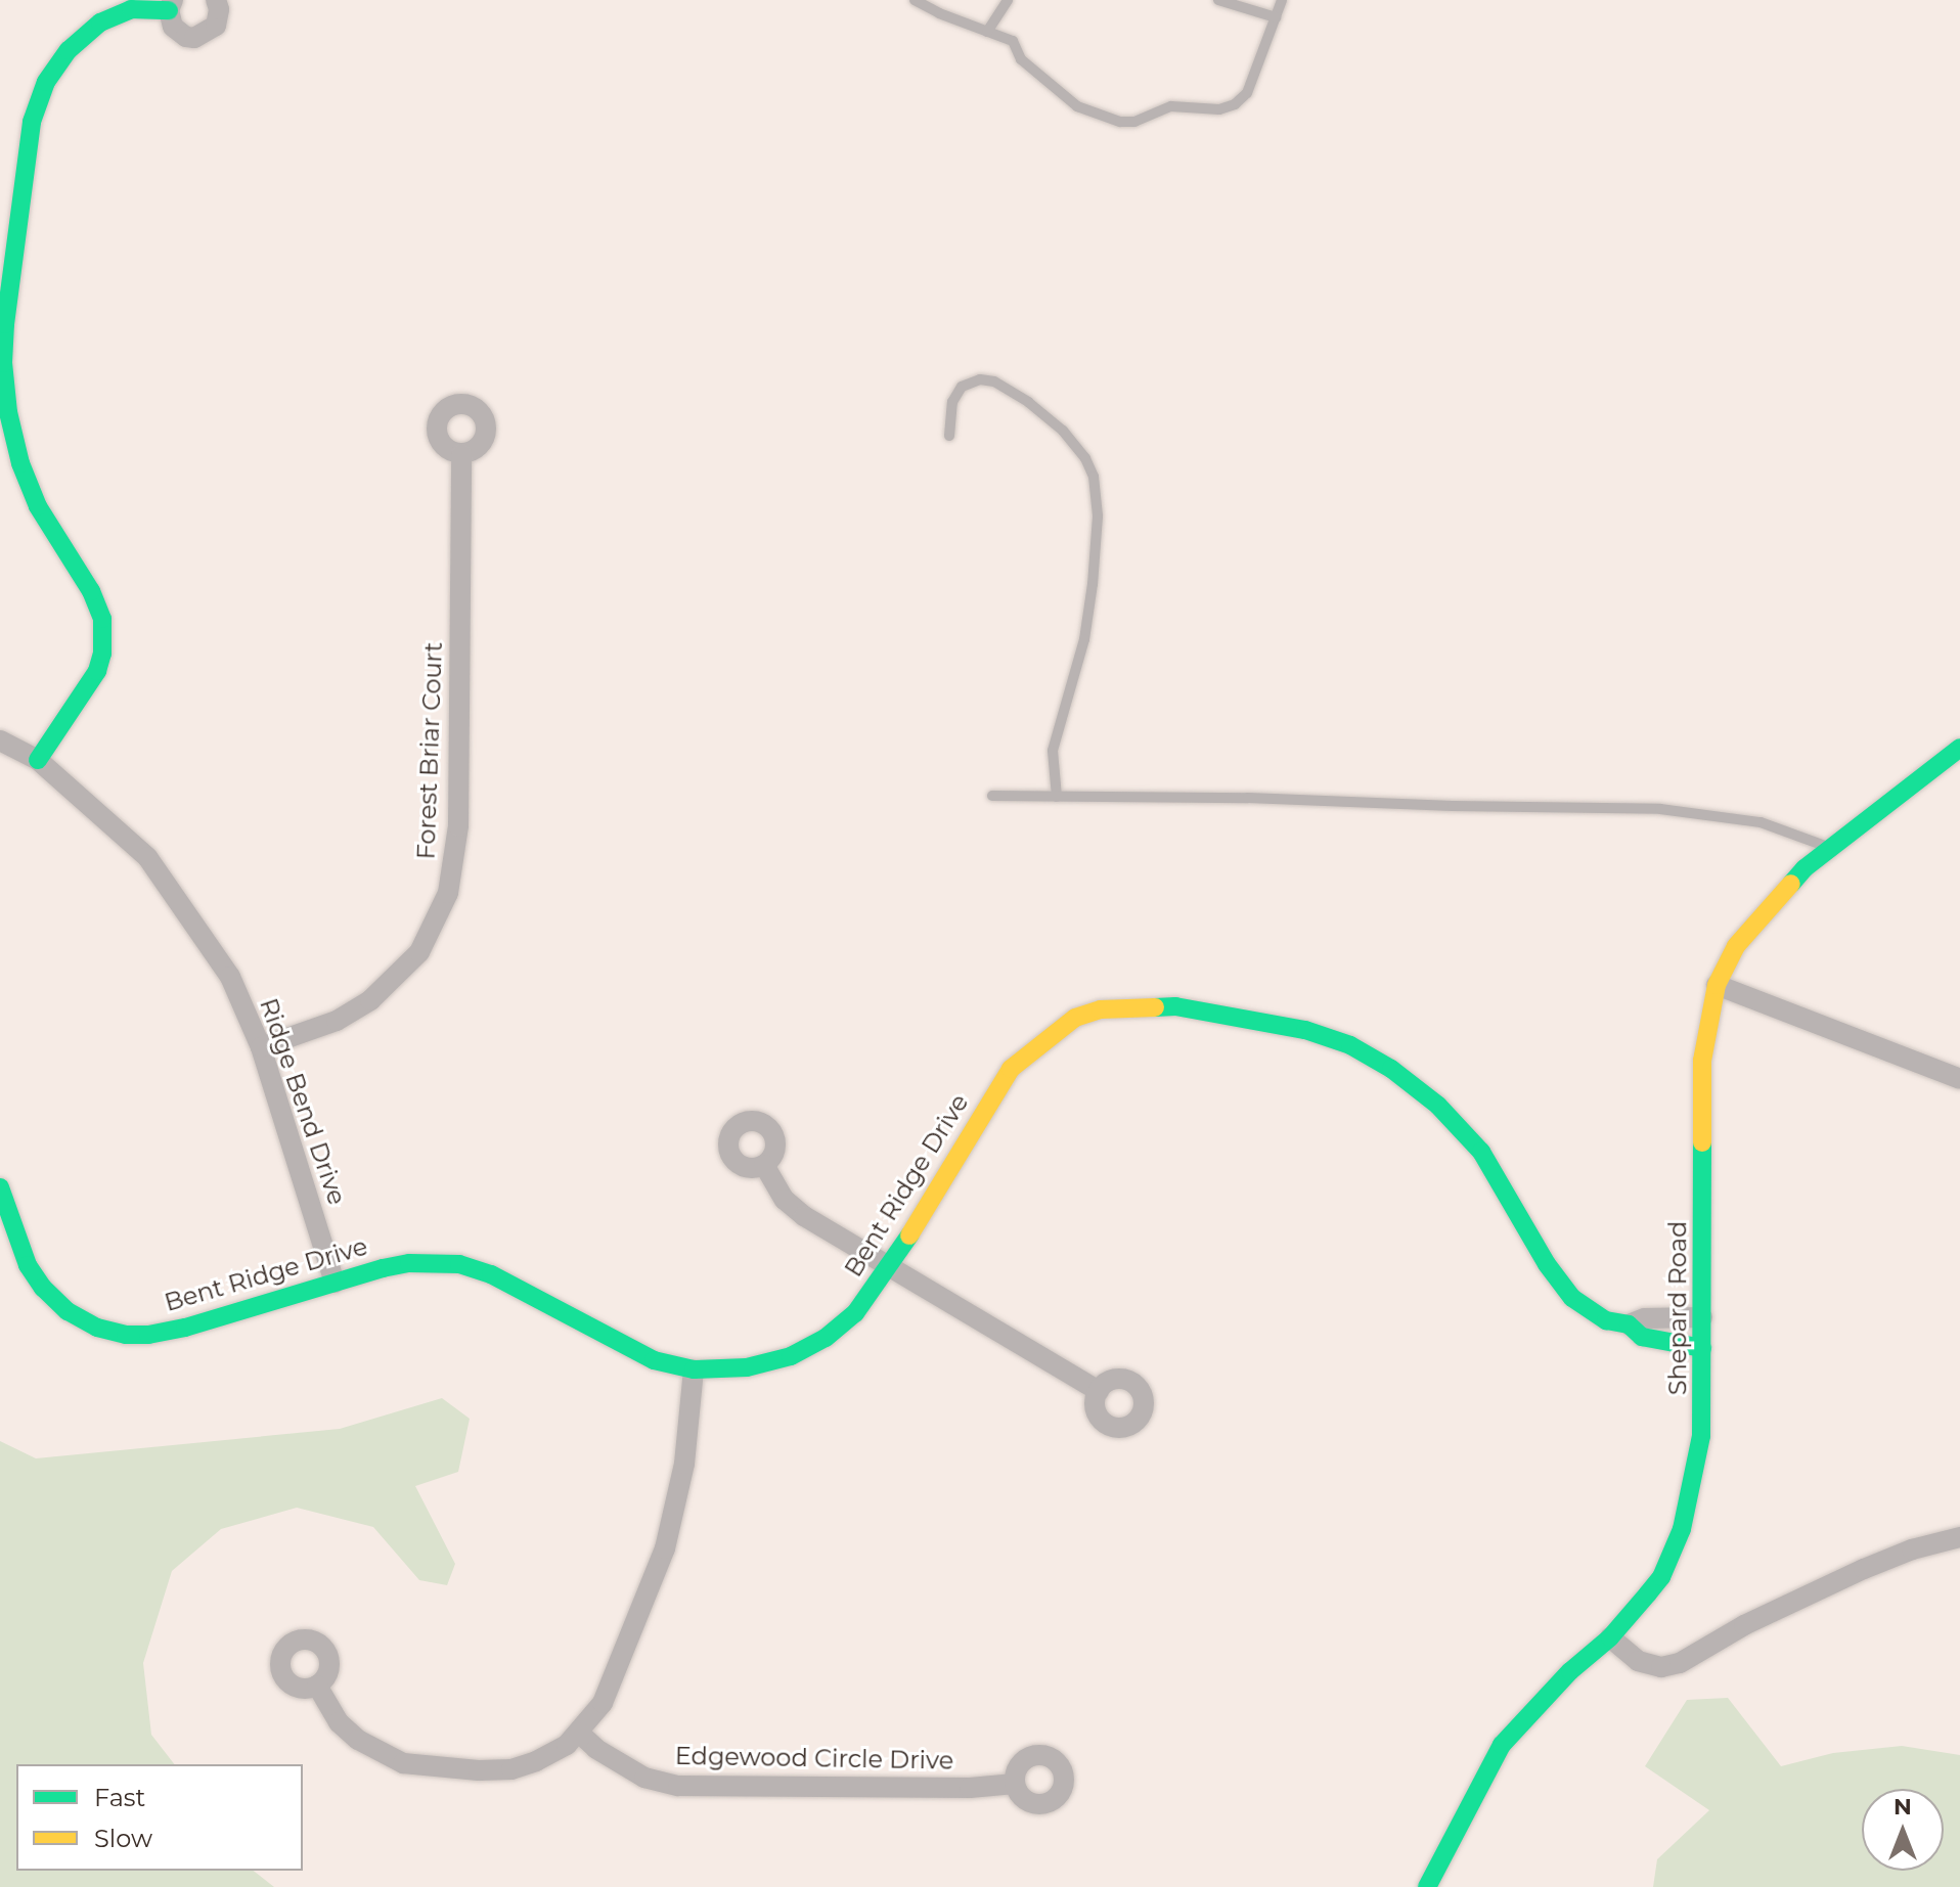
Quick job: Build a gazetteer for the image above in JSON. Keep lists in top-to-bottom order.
{
  "streets": {
    "street": [
      "Forest Briar Court",
      "Ridge Bend Drive",
      "Bent Ridge Drive",
      "Shepard Road",
      "Edgewood Circle Drive"
    ]
  },
  "crossings": [
    ["Forest Briar Court", "Ridge Bend Drive"],
    ["Ridge Bend Drive", "Bent Ridge Drive"],
    ["Bent Ridge Drive", "Shepard Road"]
  ],
  "legend": ["Fast", "Slow"],
  "north": "top"
}
